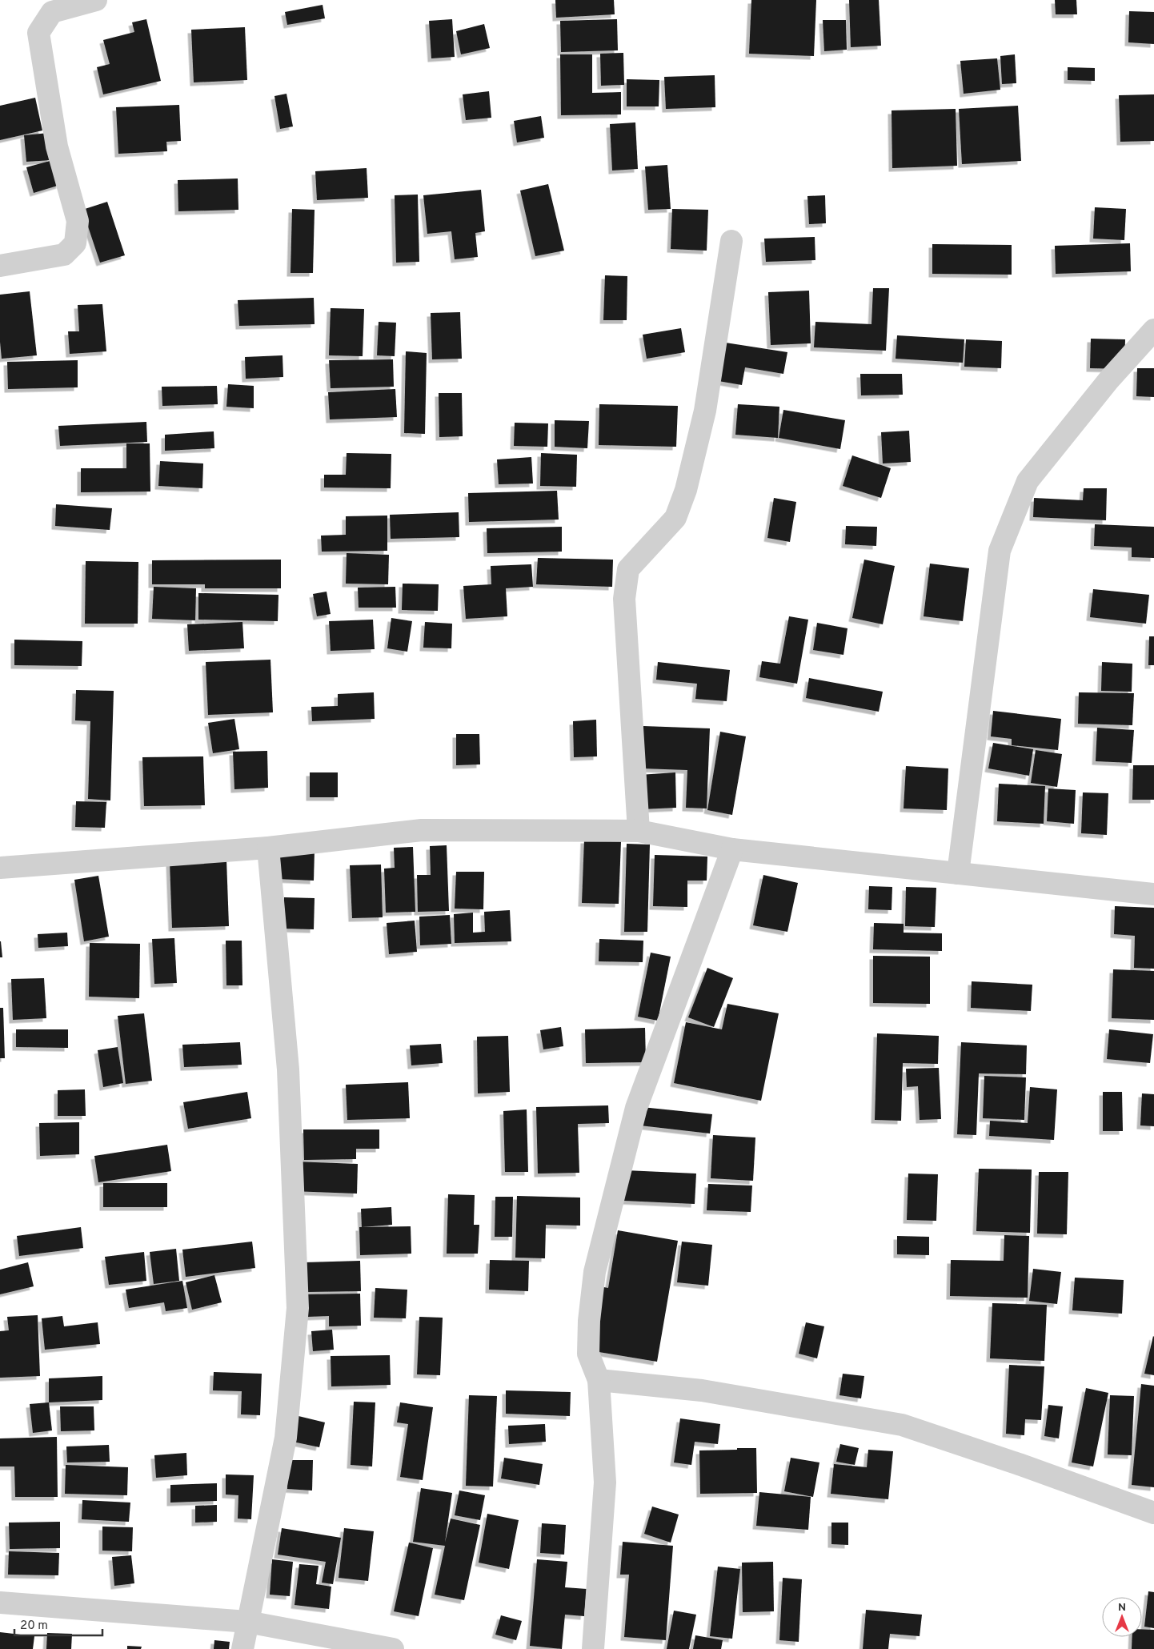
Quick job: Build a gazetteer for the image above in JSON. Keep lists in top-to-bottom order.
{
  "scale_bar": "20 m",
  "north": "top"
}
